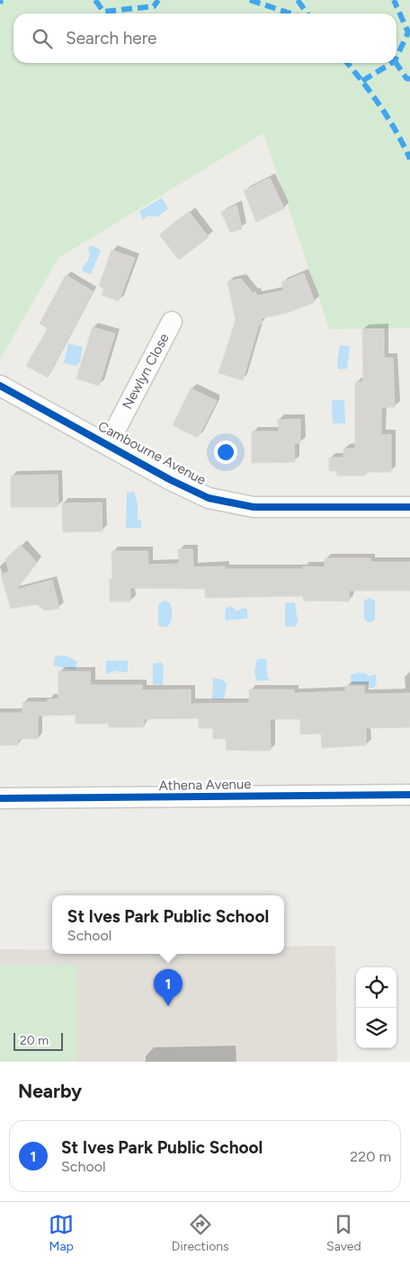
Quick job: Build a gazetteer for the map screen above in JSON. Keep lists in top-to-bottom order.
{
  "streets": {
    "street": ["Newlyn Close", "Cambourne Avenue", "Athena Avenue"]
  },
  "crossings": [
    ["Newlyn Close", "Cambourne Avenue"]
  ],
  "scale_bar": "20 m",
  "page": {
    "search": "Search here",
    "popup": ["St Ives Park Public School", "School"],
    "pins": "1",
    "scale": "20 m",
    "heading": "Nearby",
    "list": [
      {
        "mark": "1",
        "name": "St Ives Park Public School",
        "note": "School",
        "value": "220 m"
      }
    ],
    "nav": ["Map", "Directions", "Saved"]
  }
}
